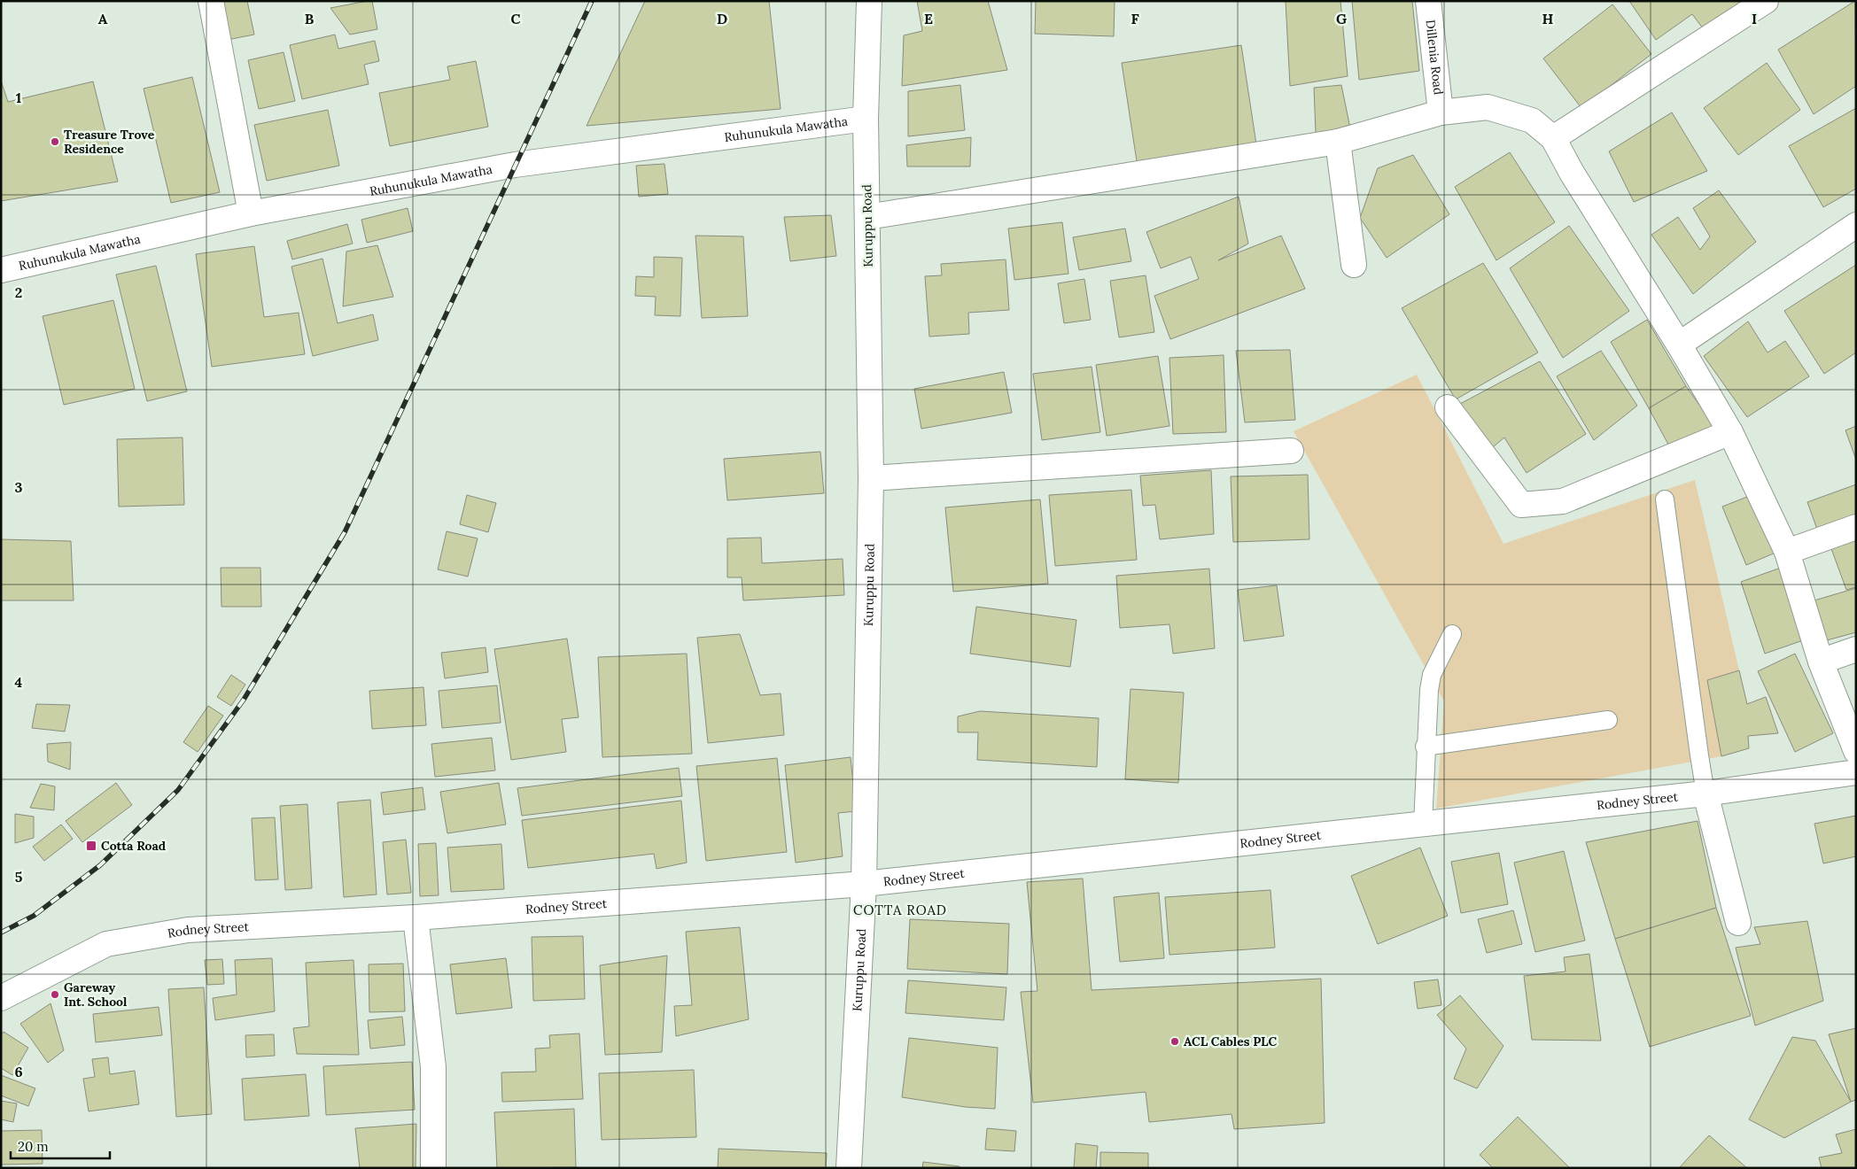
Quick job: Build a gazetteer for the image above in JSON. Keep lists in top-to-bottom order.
{
  "streets": {
    "street": [
      "Dillenia Road",
      "Ruhunukula Mawatha",
      "Kuruppu Road",
      "Rodney Street"
    ]
  },
  "crossings": [
    ["Ruhunukula Mawatha", "Kuruppu Road"],
    ["Kuruppu Road", "Rodney Street"]
  ],
  "districts": ["COTTA ROAD"],
  "places": {
    "other": ["Treasure Trove Residence", "Gareway Int. School", "ACL Cables PLC"],
    "transit": ["Cotta Road"]
  },
  "scale_bar": "20 m",
  "grid": {
    "columns": [
      "A",
      "B",
      "C",
      "D",
      "E",
      "F",
      "G",
      "H",
      "I"
    ],
    "rows": [
      "1",
      "2",
      "3",
      "4",
      "5",
      "6"
    ]
  }
}
